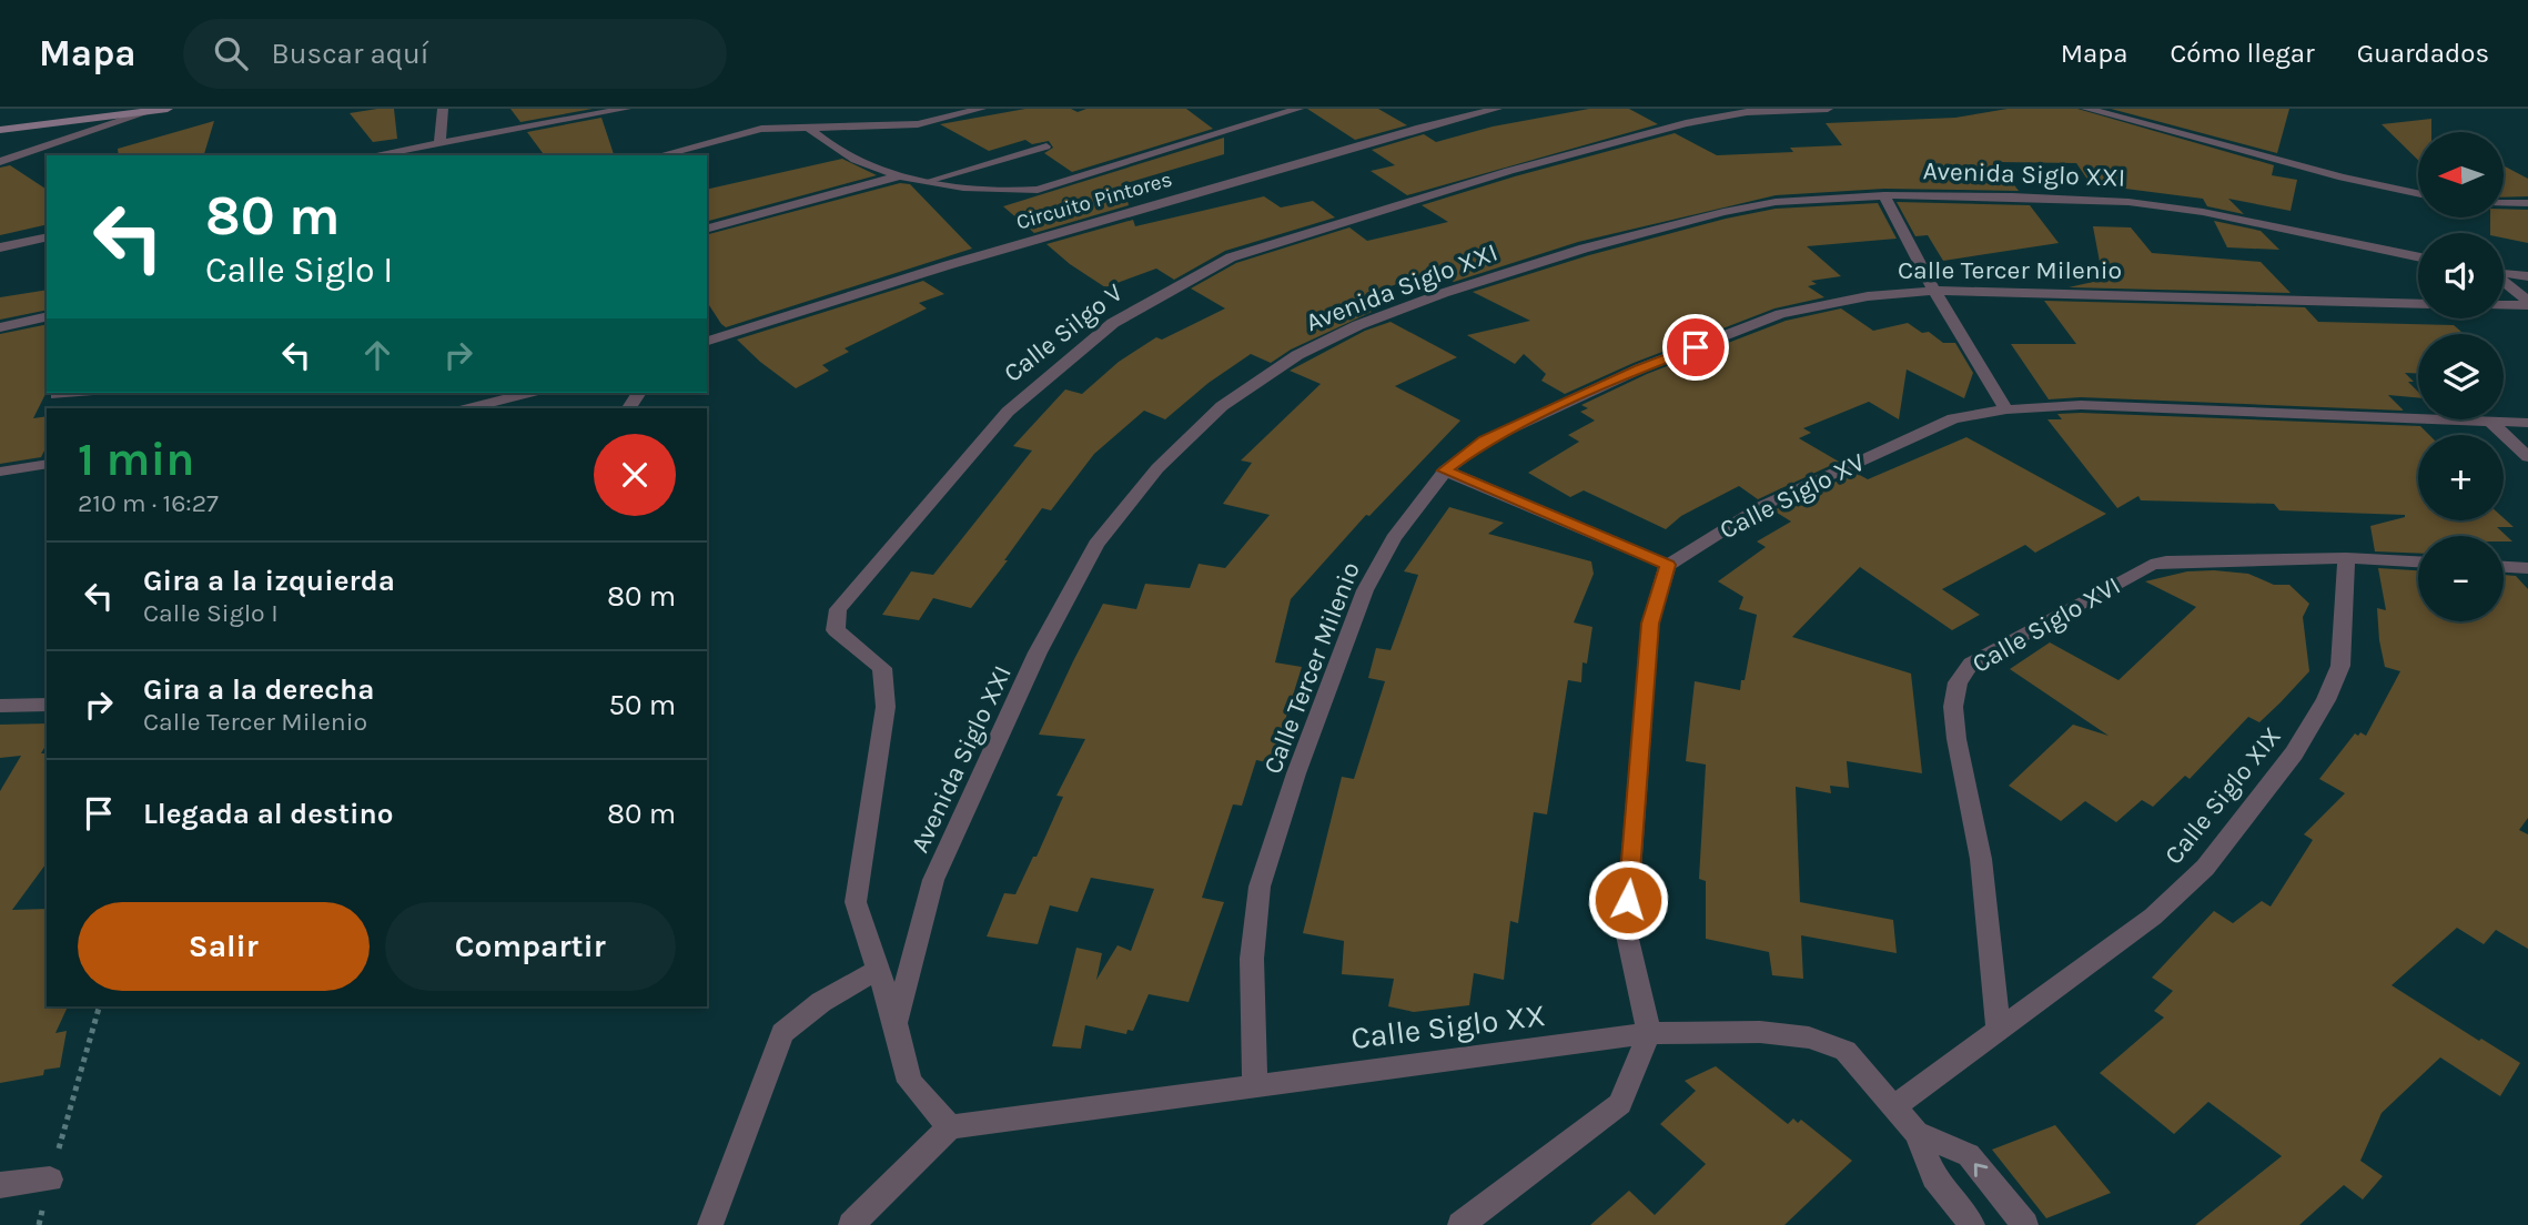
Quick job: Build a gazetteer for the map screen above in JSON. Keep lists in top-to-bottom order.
{
  "streets": {
    "street": [
      "Avenida Siglo XXI",
      "Circuito Pintores",
      "Calle Tercer Milenio",
      "Calle Silgo V",
      "Calle Siglo XV",
      "Calle Siglo XVI",
      "Calle Siglo XIX",
      "Calle Siglo XX"
    ]
  },
  "crossings": [
    ["Avenida Siglo XXI", "Calle Silgo V"],
    ["Avenida Siglo XXI", "Calle Siglo XX"],
    ["Calle Tercer Milenio", "Calle Siglo XX"],
    ["Calle Siglo XVI", "Calle Siglo XIX"]
  ],
  "north": "left",
  "page": {
    "header": "Mapa",
    "search": "Buscar aquí",
    "nav": ["Mapa", "Cómo llegar", "Guardados"],
    "map_buttons": ["+", "−"],
    "turn": ["80 m", "Calle Siglo I"],
    "heading": ["1 min", "210 m · 16:27"],
    "list": [
      {
        "name": "Gira a la izquierda",
        "note": "Calle Siglo I",
        "value": "80 m"
      },
      {
        "name": "Gira a la derecha",
        "note": "Calle Tercer Milenio",
        "value": "50 m"
      },
      {
        "name": "Llegada al destino",
        "value": "80 m"
      }
    ],
    "buttons": ["Salir", "Compartir"]
  }
}
